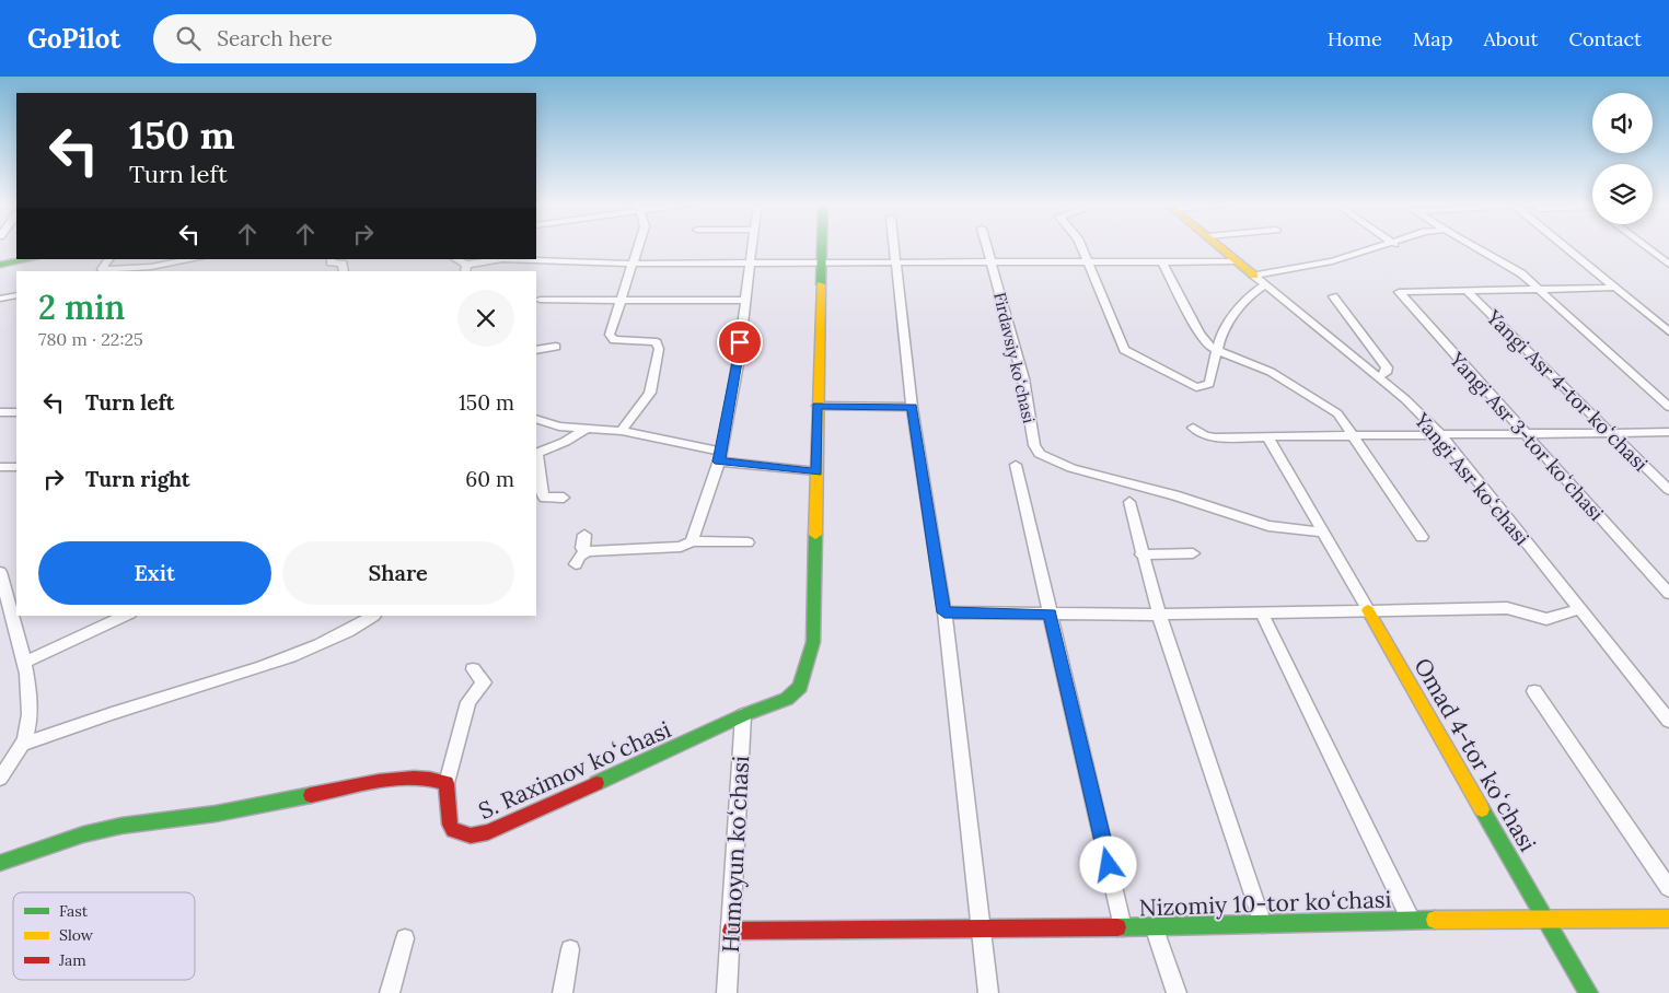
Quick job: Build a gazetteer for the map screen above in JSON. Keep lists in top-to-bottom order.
{
  "streets": {
    "street": [
      "Firdavsiy koʻchasi",
      "Yangi Asr 4-tor koʻchasi",
      "Yangi Asr 3-tor koʻchasi",
      "Yangi Asr koʻchasi",
      "Omad 4-tor koʻchasi",
      "S. Raximov koʻchasi",
      "Humoyun koʻchasi",
      "Nizomiy 10-tor koʻchasi"
    ]
  },
  "crossings": [
    ["Yangi Asr 4-tor koʻchasi", "Yangi Asr 3-tor koʻchasi"],
    ["Omad 4-tor koʻchasi", "Nizomiy 10-tor koʻchasi"],
    ["S. Raximov koʻchasi", "Humoyun koʻchasi"],
    ["Humoyun koʻchasi", "Nizomiy 10-tor koʻchasi"]
  ],
  "legend": ["Fast", "Slow", "Jam"],
  "page": {
    "header": "GoPilot",
    "search": "Search here",
    "nav": [
      "Home",
      "Map",
      "About",
      "Contact"
    ],
    "turn": ["150 m", "Turn left"],
    "heading": ["2 min", "780 m · 22:25"],
    "list": [
      {
        "name": "Turn left",
        "value": "150 m"
      },
      {
        "name": "Turn right",
        "value": "60 m"
      }
    ],
    "buttons": ["Exit", "Share"]
  }
}
